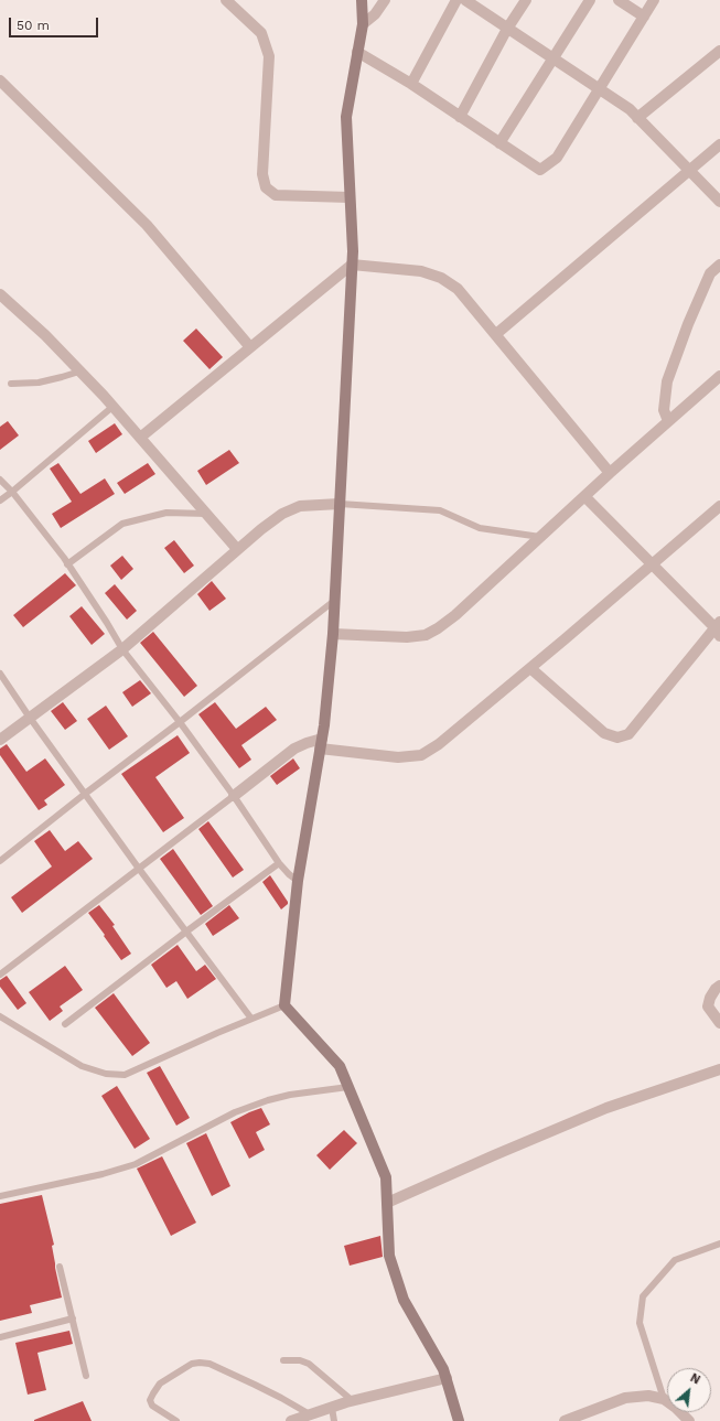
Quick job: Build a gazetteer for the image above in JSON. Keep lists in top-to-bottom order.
{
  "scale_bar": "50 m",
  "north": "top right"
}
